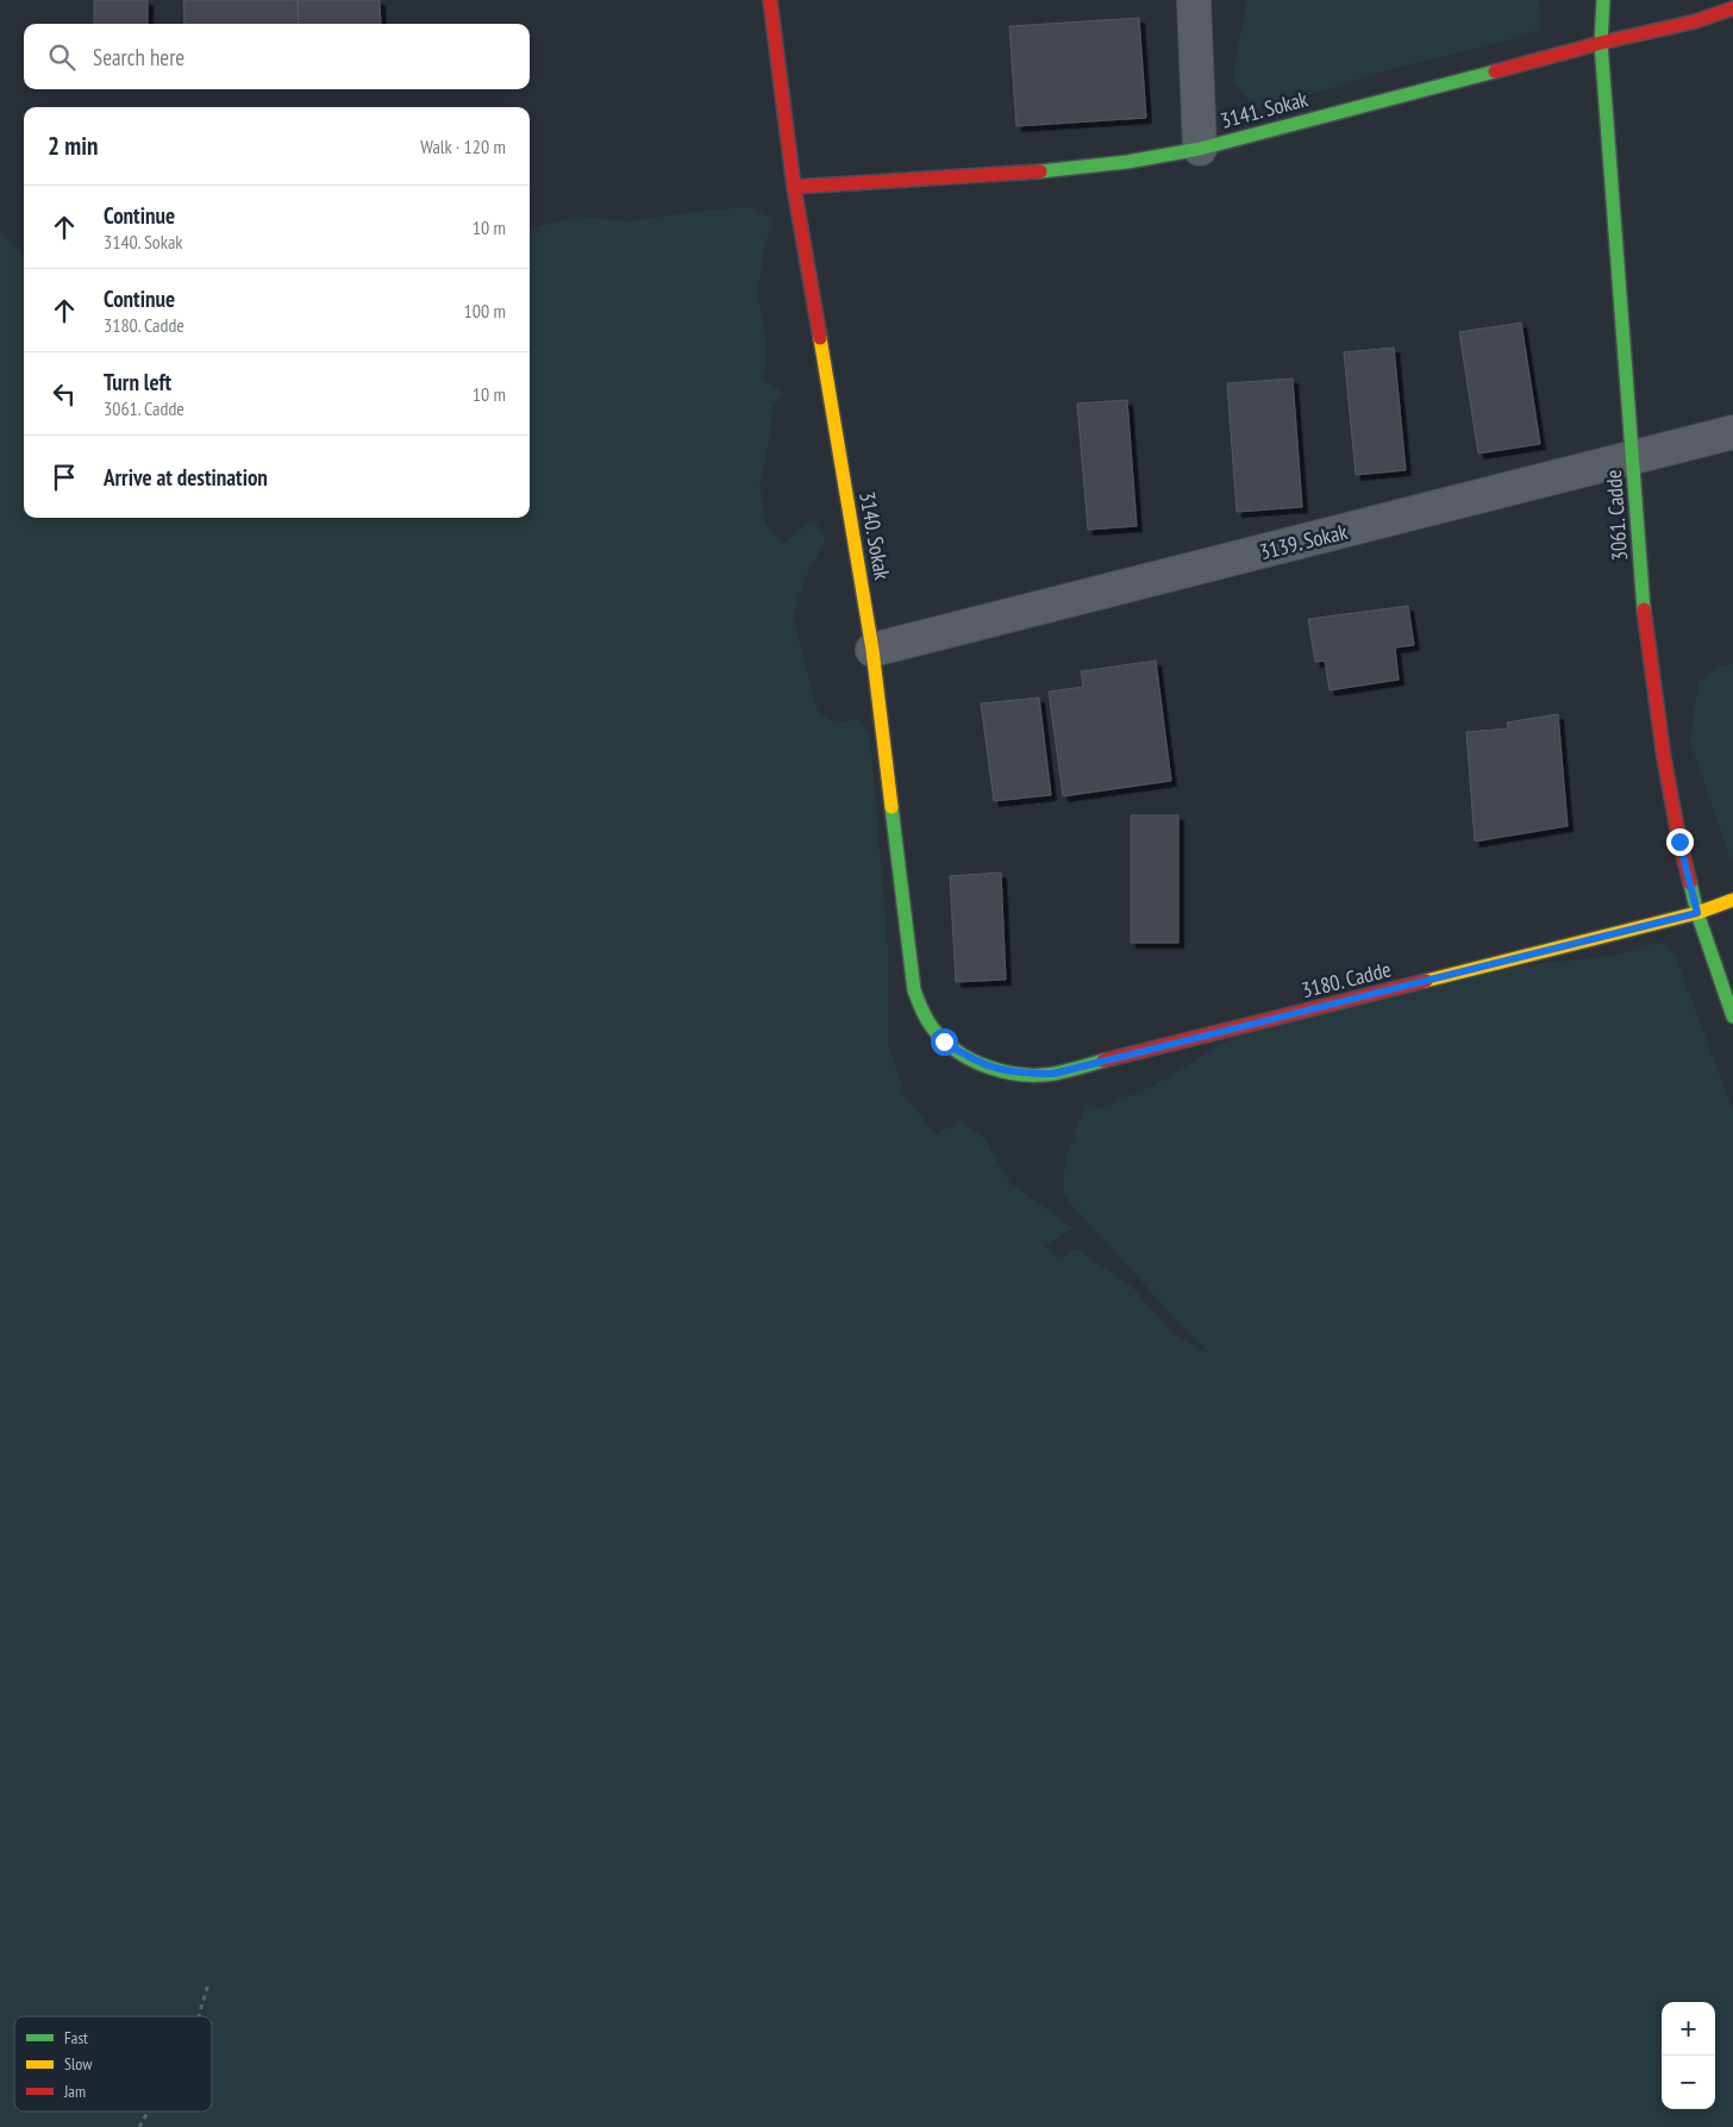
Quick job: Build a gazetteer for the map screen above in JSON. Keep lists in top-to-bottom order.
{
  "streets": {
    "street": [
      "3141. Sokak",
      "3061. Cadde",
      "3140. Sokak",
      "3139. Sokak",
      "3180. Cadde"
    ]
  },
  "crossings": [
    ["3141. Sokak", "3061. Cadde"],
    ["3141. Sokak", "3140. Sokak"],
    ["3061. Cadde", "3139. Sokak"],
    ["3061. Cadde", "3180. Cadde"],
    ["3140. Sokak", "3139. Sokak"],
    ["3140. Sokak", "3180. Cadde"]
  ],
  "legend": ["Fast", "Slow", "Jam"],
  "page": {
    "search": "Search here",
    "heading": ["2 min", "Walk · 120 m"],
    "list": [
      ["Continue", "3140. Sokak", "10 m"],
      ["Continue", "3180. Cadde", "100 m"],
      ["Turn left", "3061. Cadde", "10 m"],
      "Arrive at destination"
    ],
    "map_buttons": ["+", "−"]
  }
}
